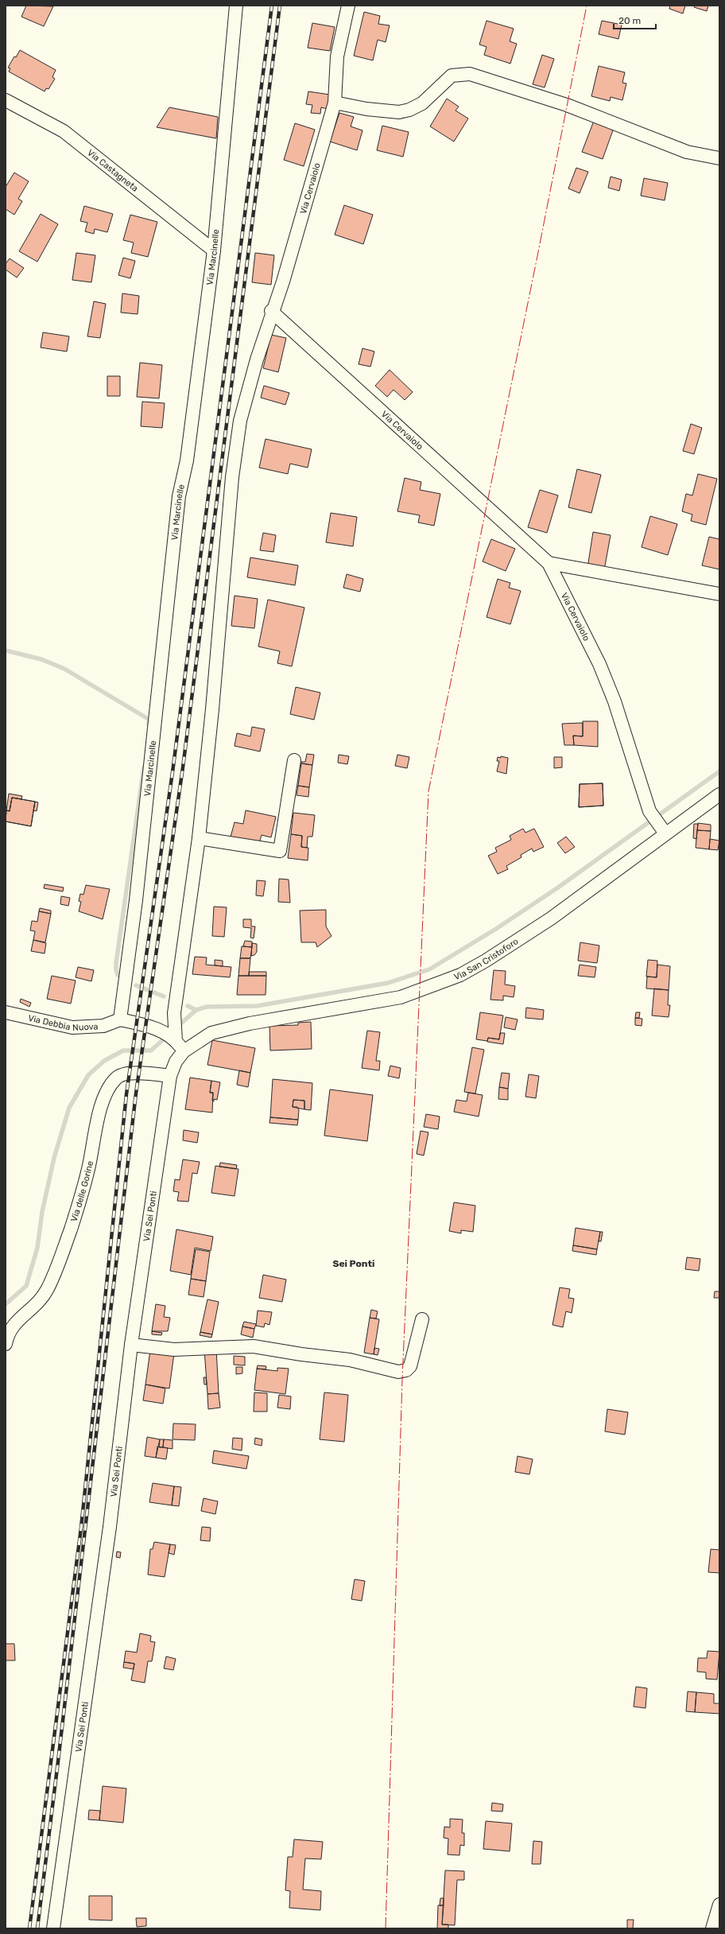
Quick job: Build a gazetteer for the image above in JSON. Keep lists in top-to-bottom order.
{
  "streets": {
    "street": [
      "Via Castagneta",
      "Via Cervaiolo",
      "Via Marcinelle",
      "Via San Cristoforo",
      "Via Debbia Nuova",
      "Via delle Gorine",
      "Via Sei Ponti"
    ]
  },
  "crossings": [
    ["Via Castagneta", "Via Marcinelle"],
    ["Via Cervaiolo", "Via San Cristoforo"],
    ["Via Marcinelle", "Via Debbia Nuova"],
    ["Via San Cristoforo", "Via Sei Ponti"],
    ["Via delle Gorine", "Via Sei Ponti"]
  ],
  "districts": ["Sei Ponti"],
  "scale_bar": "20 m"
}
